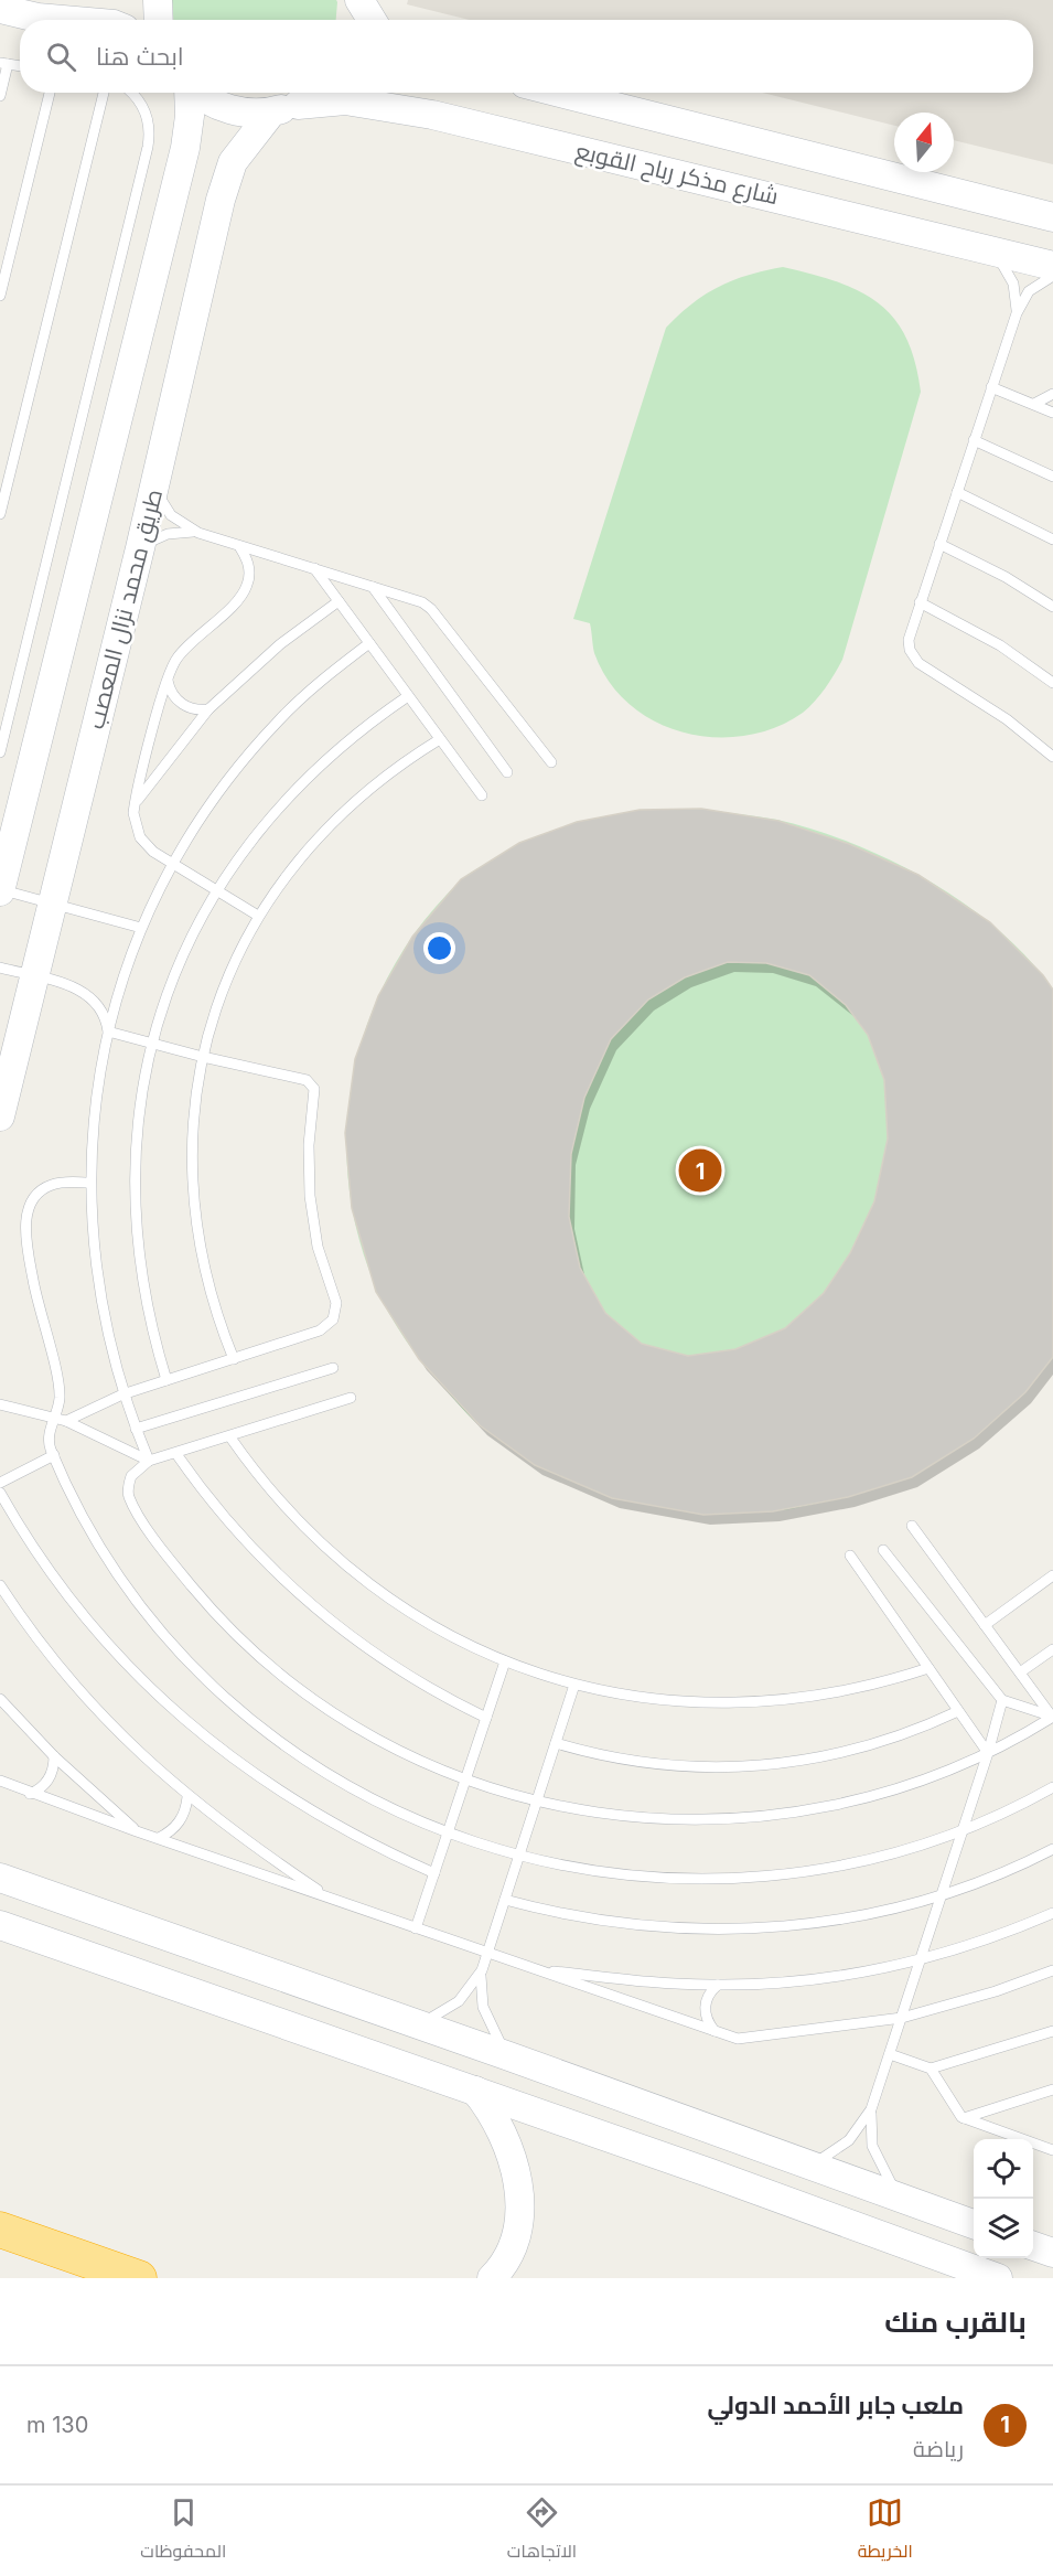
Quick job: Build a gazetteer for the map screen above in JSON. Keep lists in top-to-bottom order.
{
  "streets": {
    "street": ["شارع مذكر رباح القوبع", "طريق محمد نزال المعصب"]
  },
  "north": "top",
  "page": {
    "search": "ابحث هنا",
    "pins": "1",
    "heading": "بالقرب منك",
    "list": [
      {
        "mark": "1",
        "name": "ملعب جابر الأحمد الدولي",
        "note": "رياضة",
        "value": "130 m"
      }
    ],
    "nav": ["الخريطة", "الاتجاهات", "المحفوظات"]
  }
}
